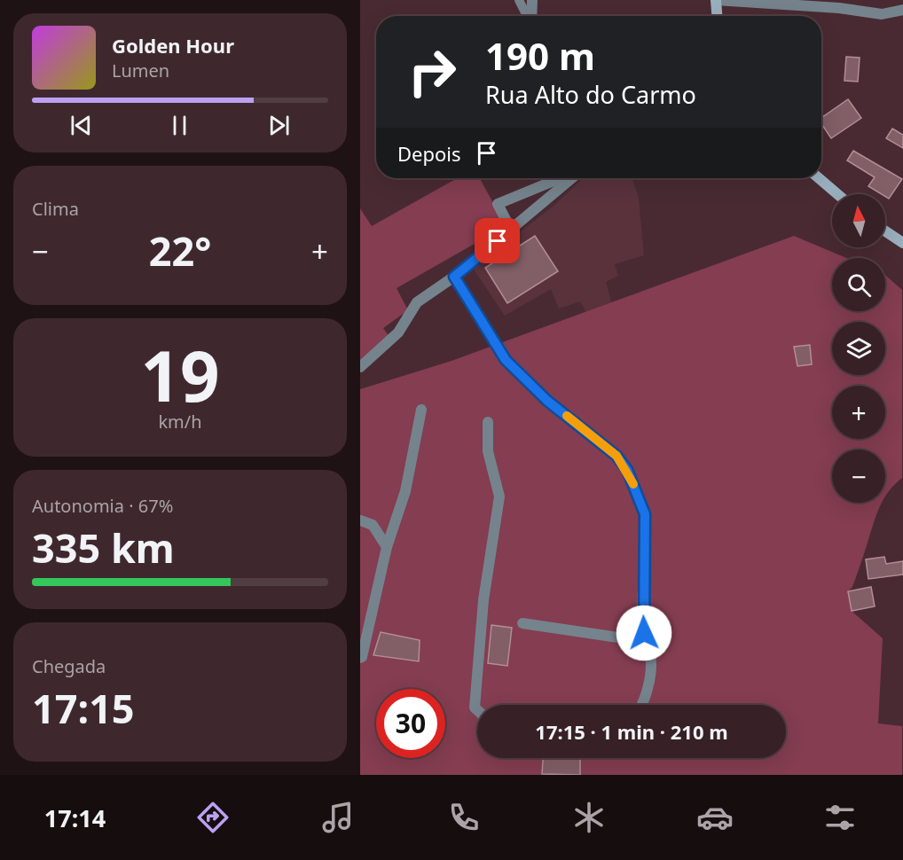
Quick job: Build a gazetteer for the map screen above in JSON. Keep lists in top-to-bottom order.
{
  "north": "top",
  "page": {
    "turn": ["190 m", "Rua Alto do Carmo"],
    "song": ["Golden Hour", "Lumen"],
    "then": "Depois",
    "tile": [
      "Clima",
      ["19", "km/h"],
      ["Autonomia · 67%", "335 km"],
      ["Chegada", "17:15"]
    ],
    "map_buttons": ["+", "−"],
    "heat": ["−", "22°", "+"],
    "limit": "30",
    "trip": "17:15 · 1 min · 210 m",
    "tabs": "17:14"
  }
}
